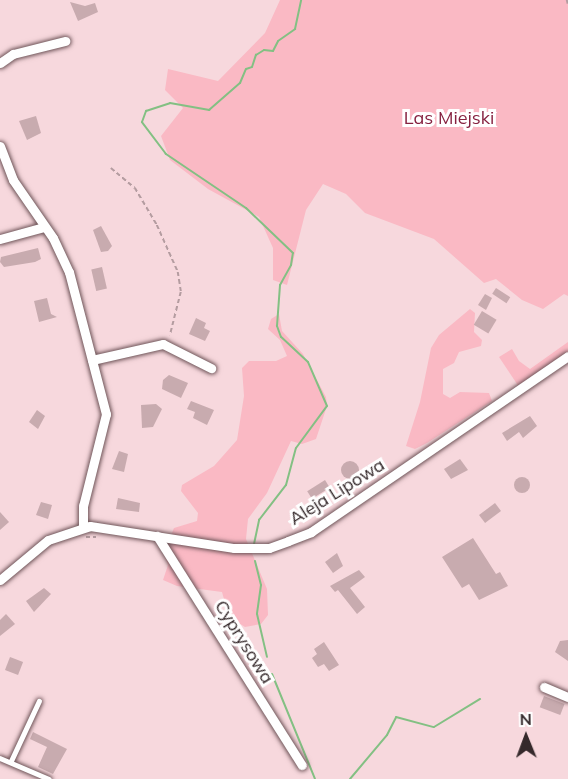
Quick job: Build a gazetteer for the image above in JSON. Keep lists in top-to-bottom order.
{
  "streets": {
    "street": ["Aleja Lipowa", "Cyprysowa"]
  },
  "crossings": [
    ["Aleja Lipowa", "Cyprysowa"]
  ],
  "parks": ["Las Miejski"],
  "north": "top"
}
